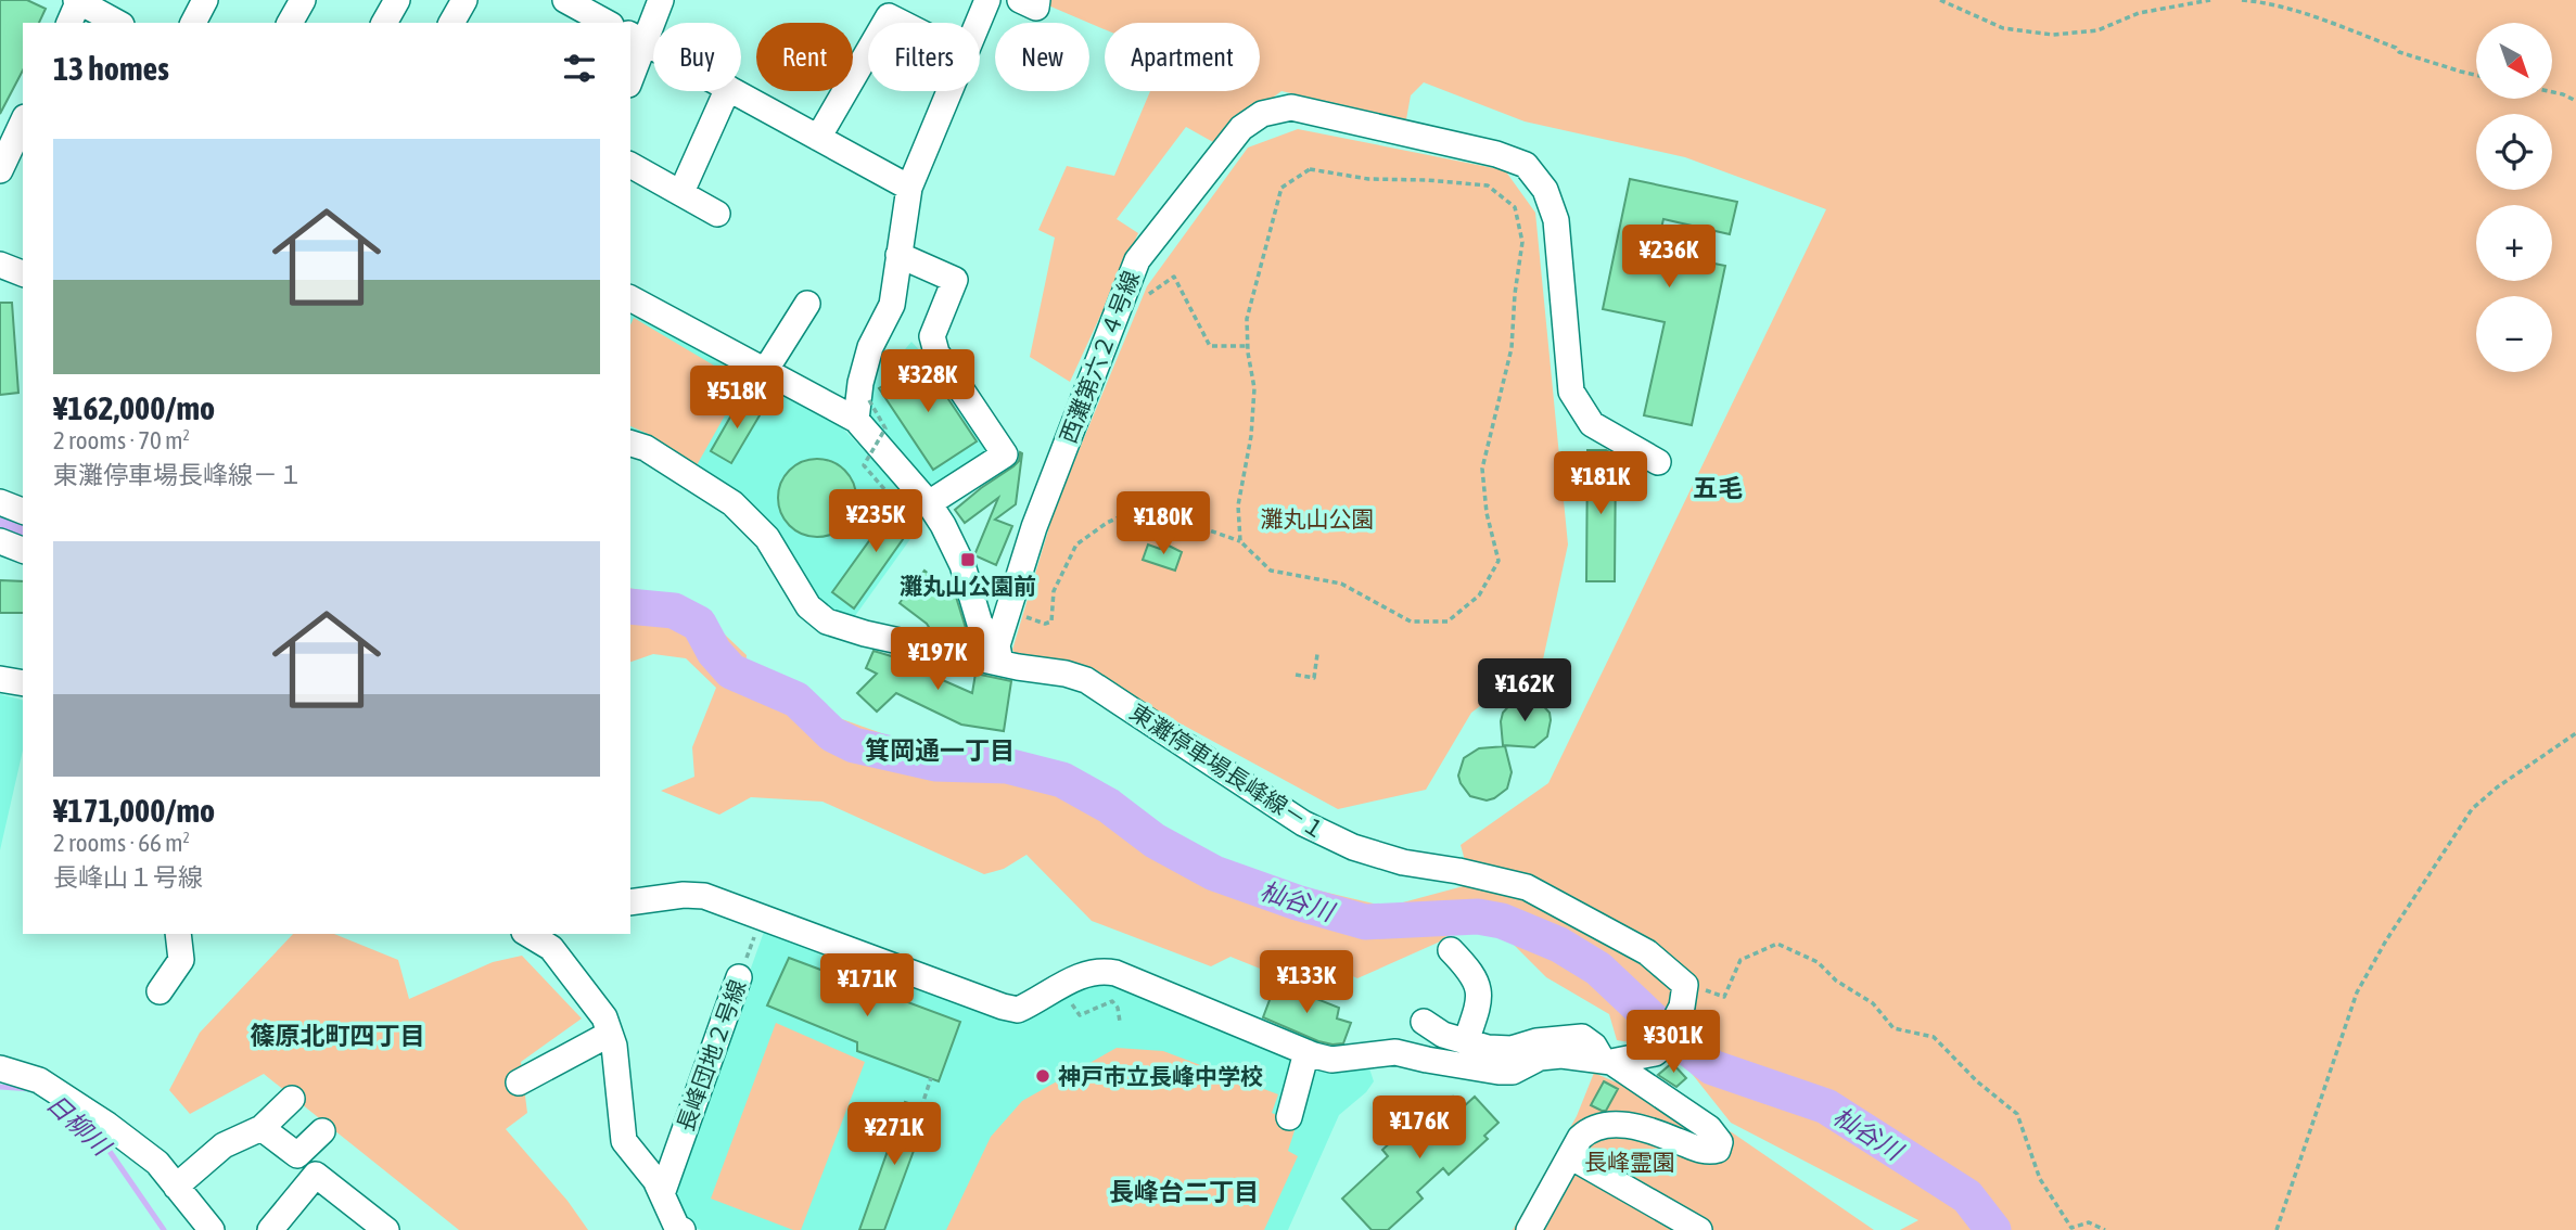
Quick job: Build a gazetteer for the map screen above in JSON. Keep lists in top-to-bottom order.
{
  "streets": {
    "street": ["西灘第六２４号線", "東灘停車場長峰線－１", "長峰団地２号線"]
  },
  "crossings": [
    ["西灘第六２４号線", "東灘停車場長峰線－１"]
  ],
  "districts": [
    "五毛",
    "箕岡通一丁目",
    "篠原北町四丁目",
    "長峰台二丁目"
  ],
  "water": ["杣谷川", "日柳川"],
  "parks": ["灘丸山公園", "長峰霊園"],
  "places": {
    "transit": ["灘丸山公園前"],
    "other": ["神戸市立長峰中学校"]
  },
  "north": "bottom right",
  "page": {
    "map_buttons": ["+", "−"],
    "chip": [
      "Buy",
      "Rent",
      "Filters",
      "New",
      "Apartment"
    ],
    "heading": "13 homes",
    "list": [
      {
        "name": "¥162,000/mo",
        "note": "2 rooms · 70 m² · 東灘停車場長峰線－１"
      },
      {
        "name": "¥171,000/mo",
        "note": "2 rooms · 66 m² · 長峰山１号線"
      }
    ],
    "price": [
      "¥236K",
      "¥328K",
      "¥518K",
      "¥181K",
      "¥235K",
      "¥180K",
      "¥197K",
      "¥162K",
      "¥133K",
      "¥171K",
      "¥301K",
      "¥176K",
      "¥271K"
    ]
  }
}
